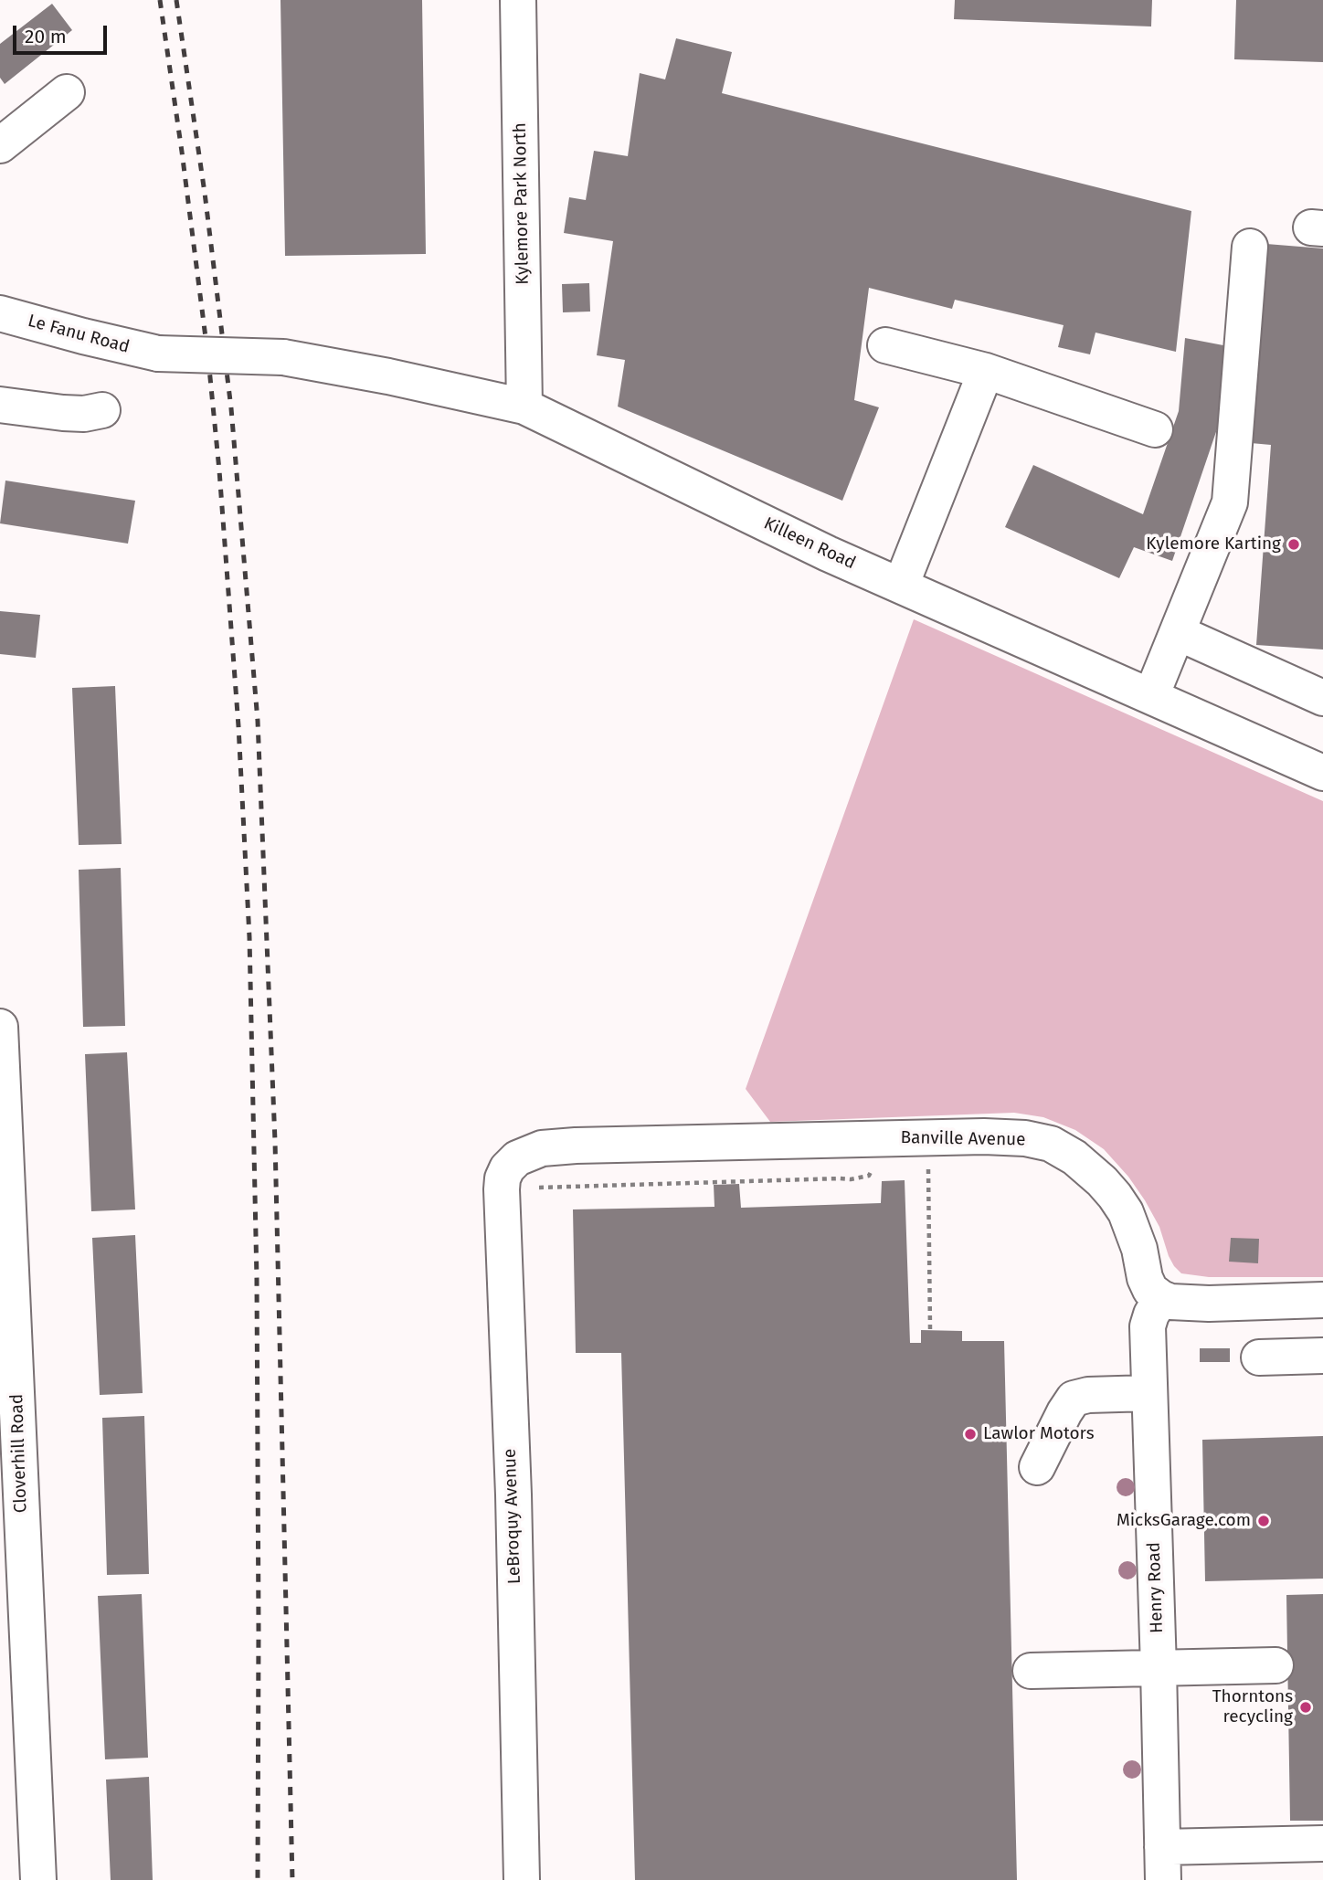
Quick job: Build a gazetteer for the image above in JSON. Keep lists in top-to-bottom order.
{
  "streets": {
    "street": [
      "Kylemore Park North",
      "Le Fanu Road",
      "Killeen Road",
      "Banville Avenue",
      "Cloverhill Road",
      "LeBroquy Avenue",
      "Henry Road"
    ]
  },
  "crossings": [
    ["Kylemore Park North", "Killeen Road"],
    ["Le Fanu Road", "Killeen Road"],
    ["Banville Avenue", "LeBroquy Avenue"],
    ["Banville Avenue", "Henry Road"]
  ],
  "places": [
    "Kylemore Karting",
    "Lawlor Motors",
    "MicksGarage.com",
    "Thorntons recycling"
  ],
  "scale_bar": "20 m"
}
